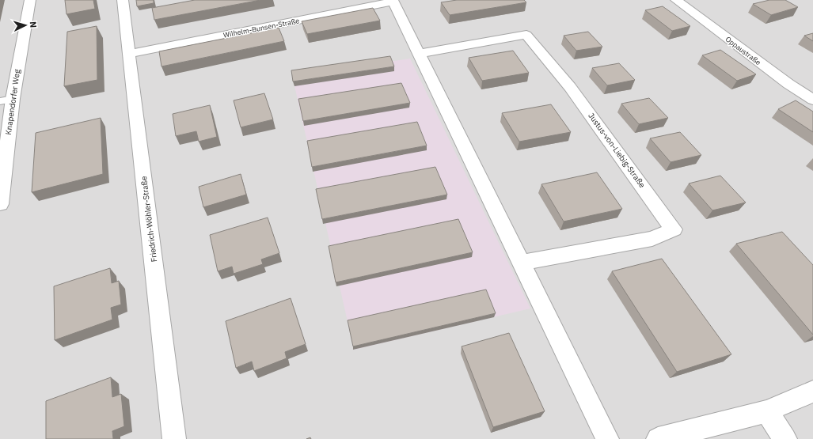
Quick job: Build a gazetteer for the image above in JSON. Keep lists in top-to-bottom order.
{
  "streets": {
    "street": [
      "Wilhelm-Bunsen-Straße",
      "Oppaustraße",
      "Knapendorfer Weg",
      "Justus-von-Liebig-Straße",
      "Friedrich-Wöhler-Straße"
    ]
  },
  "crossings": [
    ["Wilhelm-Bunsen-Straße", "Friedrich-Wöhler-Straße"]
  ],
  "north": "right"
}
